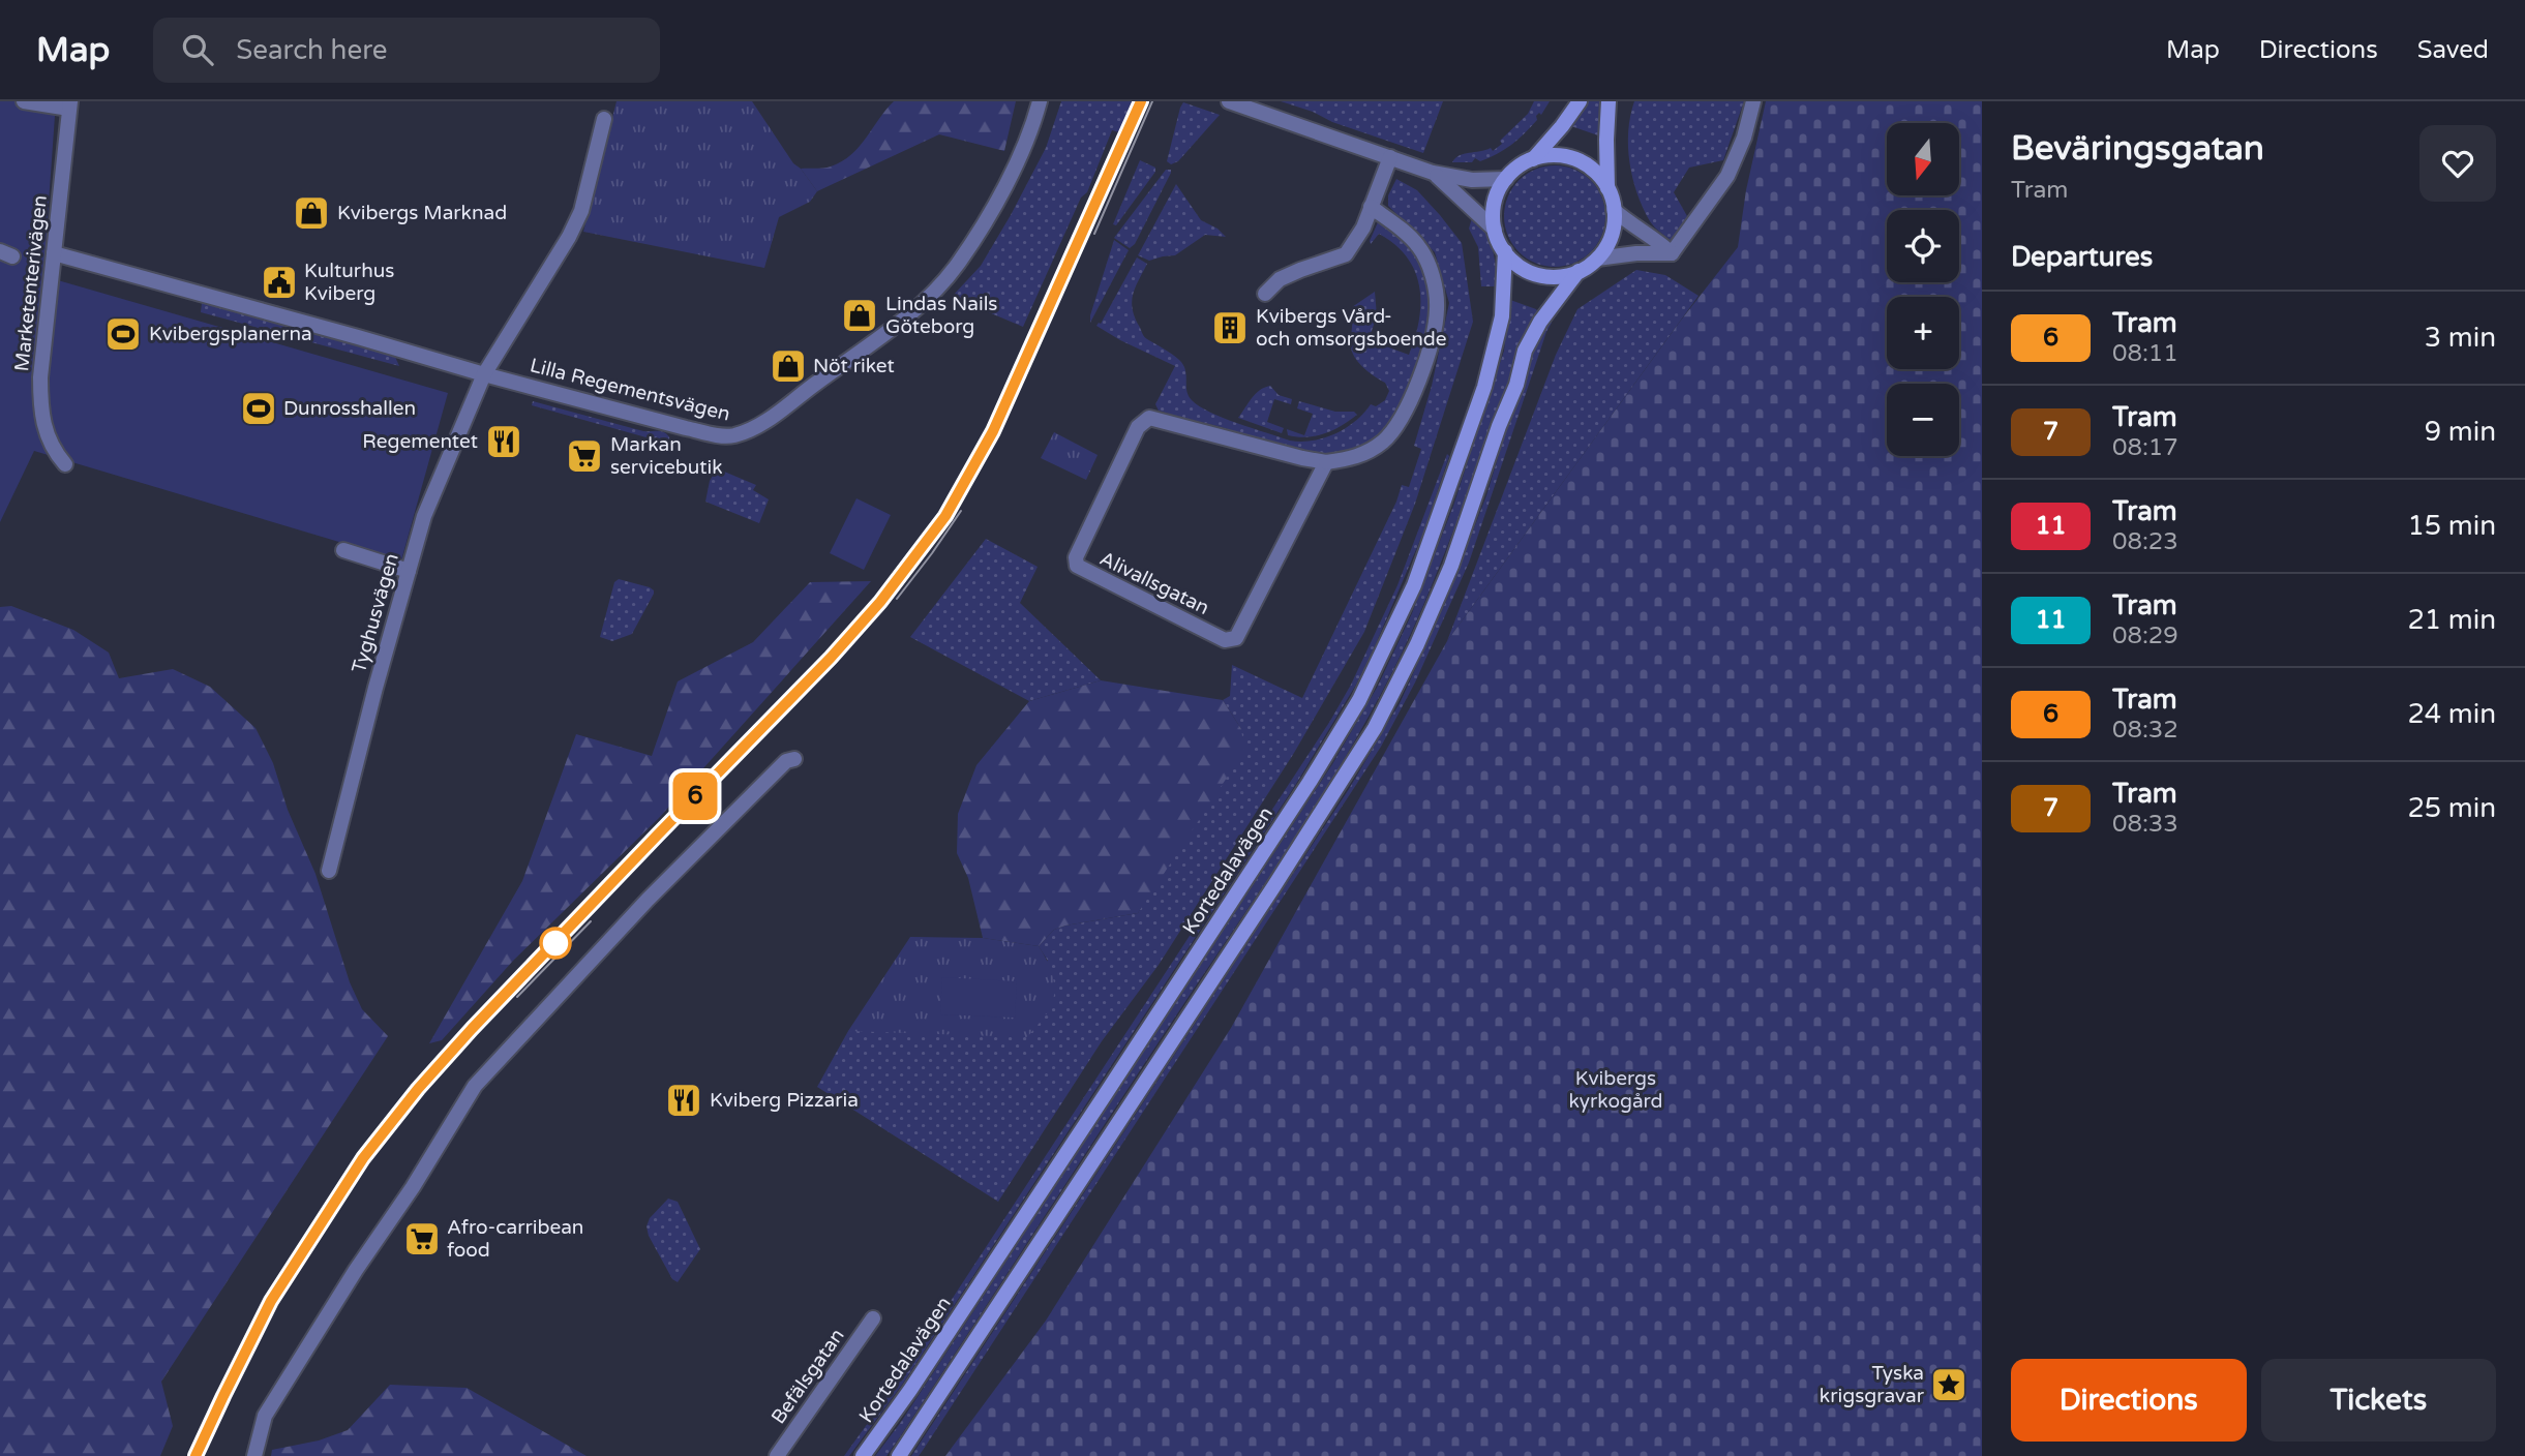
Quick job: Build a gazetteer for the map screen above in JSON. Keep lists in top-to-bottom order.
{
  "streets": {
    "main road": ["Kortedalavägen"],
    "street": [
      "Marketenterivägen",
      "Lilla Regementsvägen",
      "Alivallsgatan",
      "Tyghusvägen",
      "Befälsgatan"
    ]
  },
  "crossings": [
    ["Marketenterivägen", "Lilla Regementsvägen"],
    ["Lilla Regementsvägen", "Tyghusvägen"]
  ],
  "parks": ["Kvibergs kyrkogård"],
  "places": {
    "shop": ["Kvibergs Marknad", "Lindas Nails Göteborg", "Nöt riket"],
    "public building": ["Kulturhus Kviberg"],
    "building": ["Kvibergs Vård- och omsorgsboende"],
    "sports": ["Kvibergsplanerna", "Dunrosshallen"],
    "restaurant": ["Regementet", "Kviberg Pizzaria"],
    "supermarket": ["Markan servicebutik", "Afro-carribean food"],
    "place": ["Tyska krigsgravar"]
  },
  "lines": ["tram line 6"],
  "north": "bottom",
  "page": {
    "header": "Map",
    "search": "Search here",
    "nav": ["Map", "Directions", "Saved"],
    "on_map": "6",
    "heading": [
      ["Beväringsgatan", "Tram"],
      "Departures"
    ],
    "map_buttons": ["+", "−"],
    "list": [
      {
        "mark": "6",
        "name": "Tram",
        "note": "08:11",
        "value": "3 min"
      },
      {
        "mark": "7",
        "name": "Tram",
        "note": "08:17",
        "value": "9 min"
      },
      {
        "mark": "11",
        "name": "Tram",
        "note": "08:23",
        "value": "15 min"
      },
      {
        "mark": "11",
        "name": "Tram",
        "note": "08:29",
        "value": "21 min"
      },
      {
        "mark": "6",
        "name": "Tram",
        "note": "08:32",
        "value": "24 min"
      },
      {
        "mark": "7",
        "name": "Tram",
        "note": "08:33",
        "value": "25 min"
      }
    ],
    "buttons": ["Directions", "Tickets"]
  }
}
